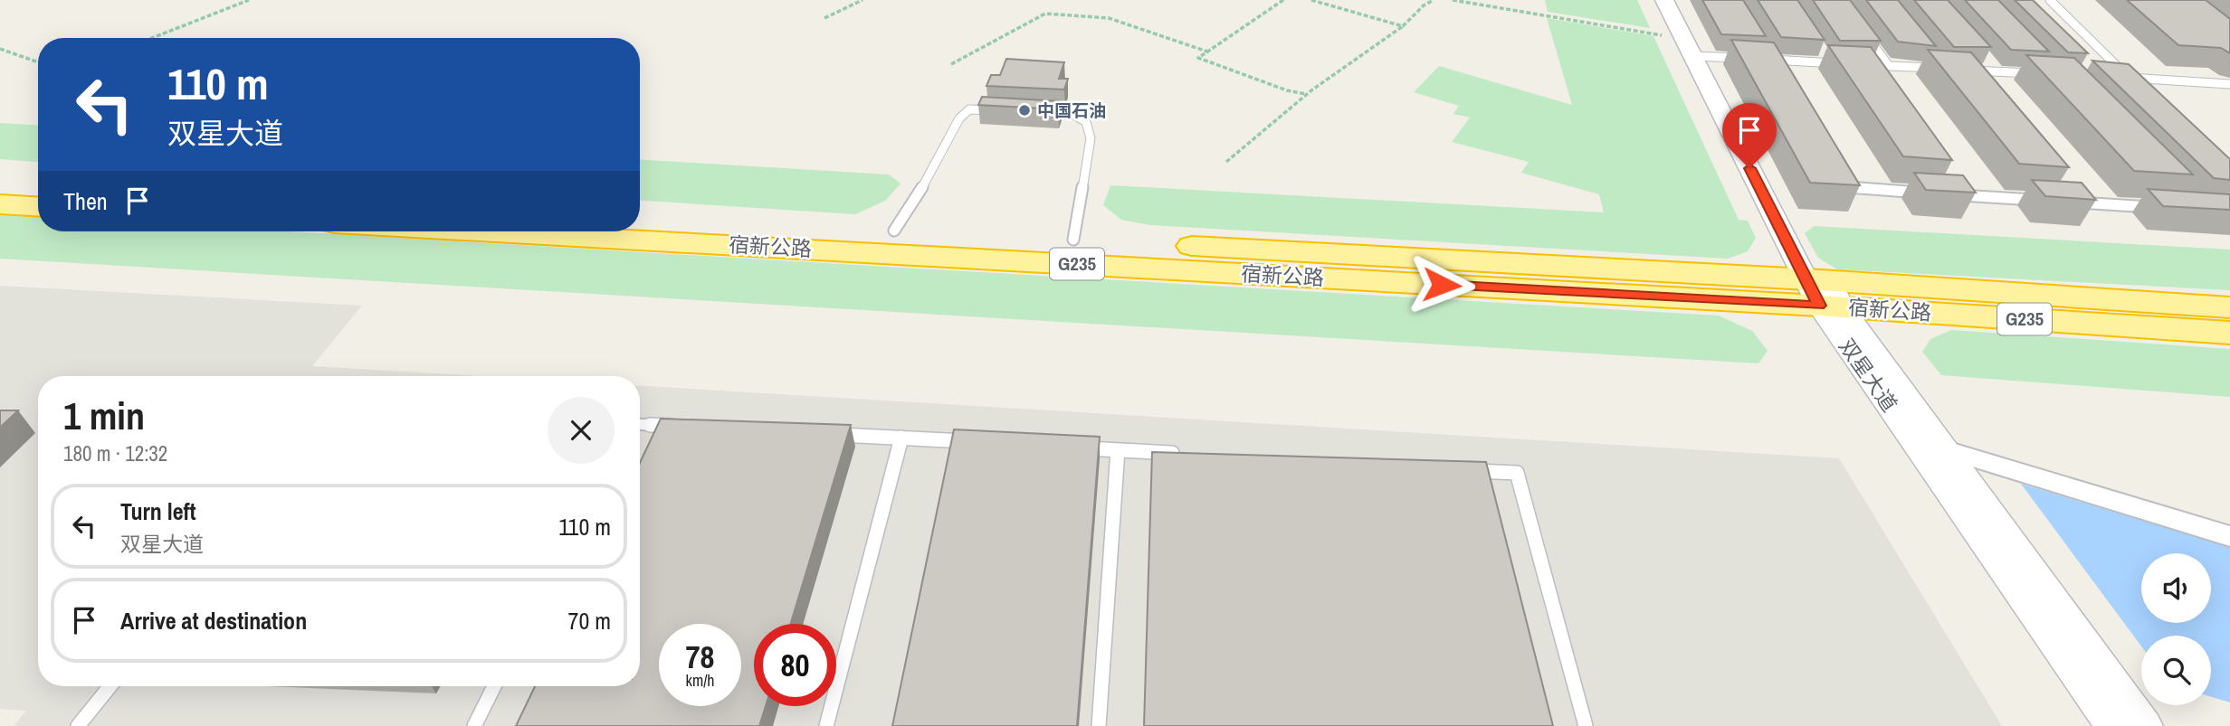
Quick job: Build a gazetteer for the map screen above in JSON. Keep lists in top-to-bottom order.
{
  "streets": {
    "highway": ["宿新公路", "G235"],
    "street": ["双星大道"]
  },
  "crossings": [
    ["宿新公路", "双星大道"]
  ],
  "places": ["中国石油"],
  "page": {
    "turn": ["110 m", "双星大道"],
    "then": "Then",
    "heading": ["1 min", "180 m · 12:32"],
    "list": [
      {
        "name": "Turn left",
        "note": "双星大道",
        "value": "110 m"
      },
      {
        "name": "Arrive at destination",
        "value": "70 m"
      }
    ],
    "speed": "78 km/h",
    "limit": "80"
  }
}
